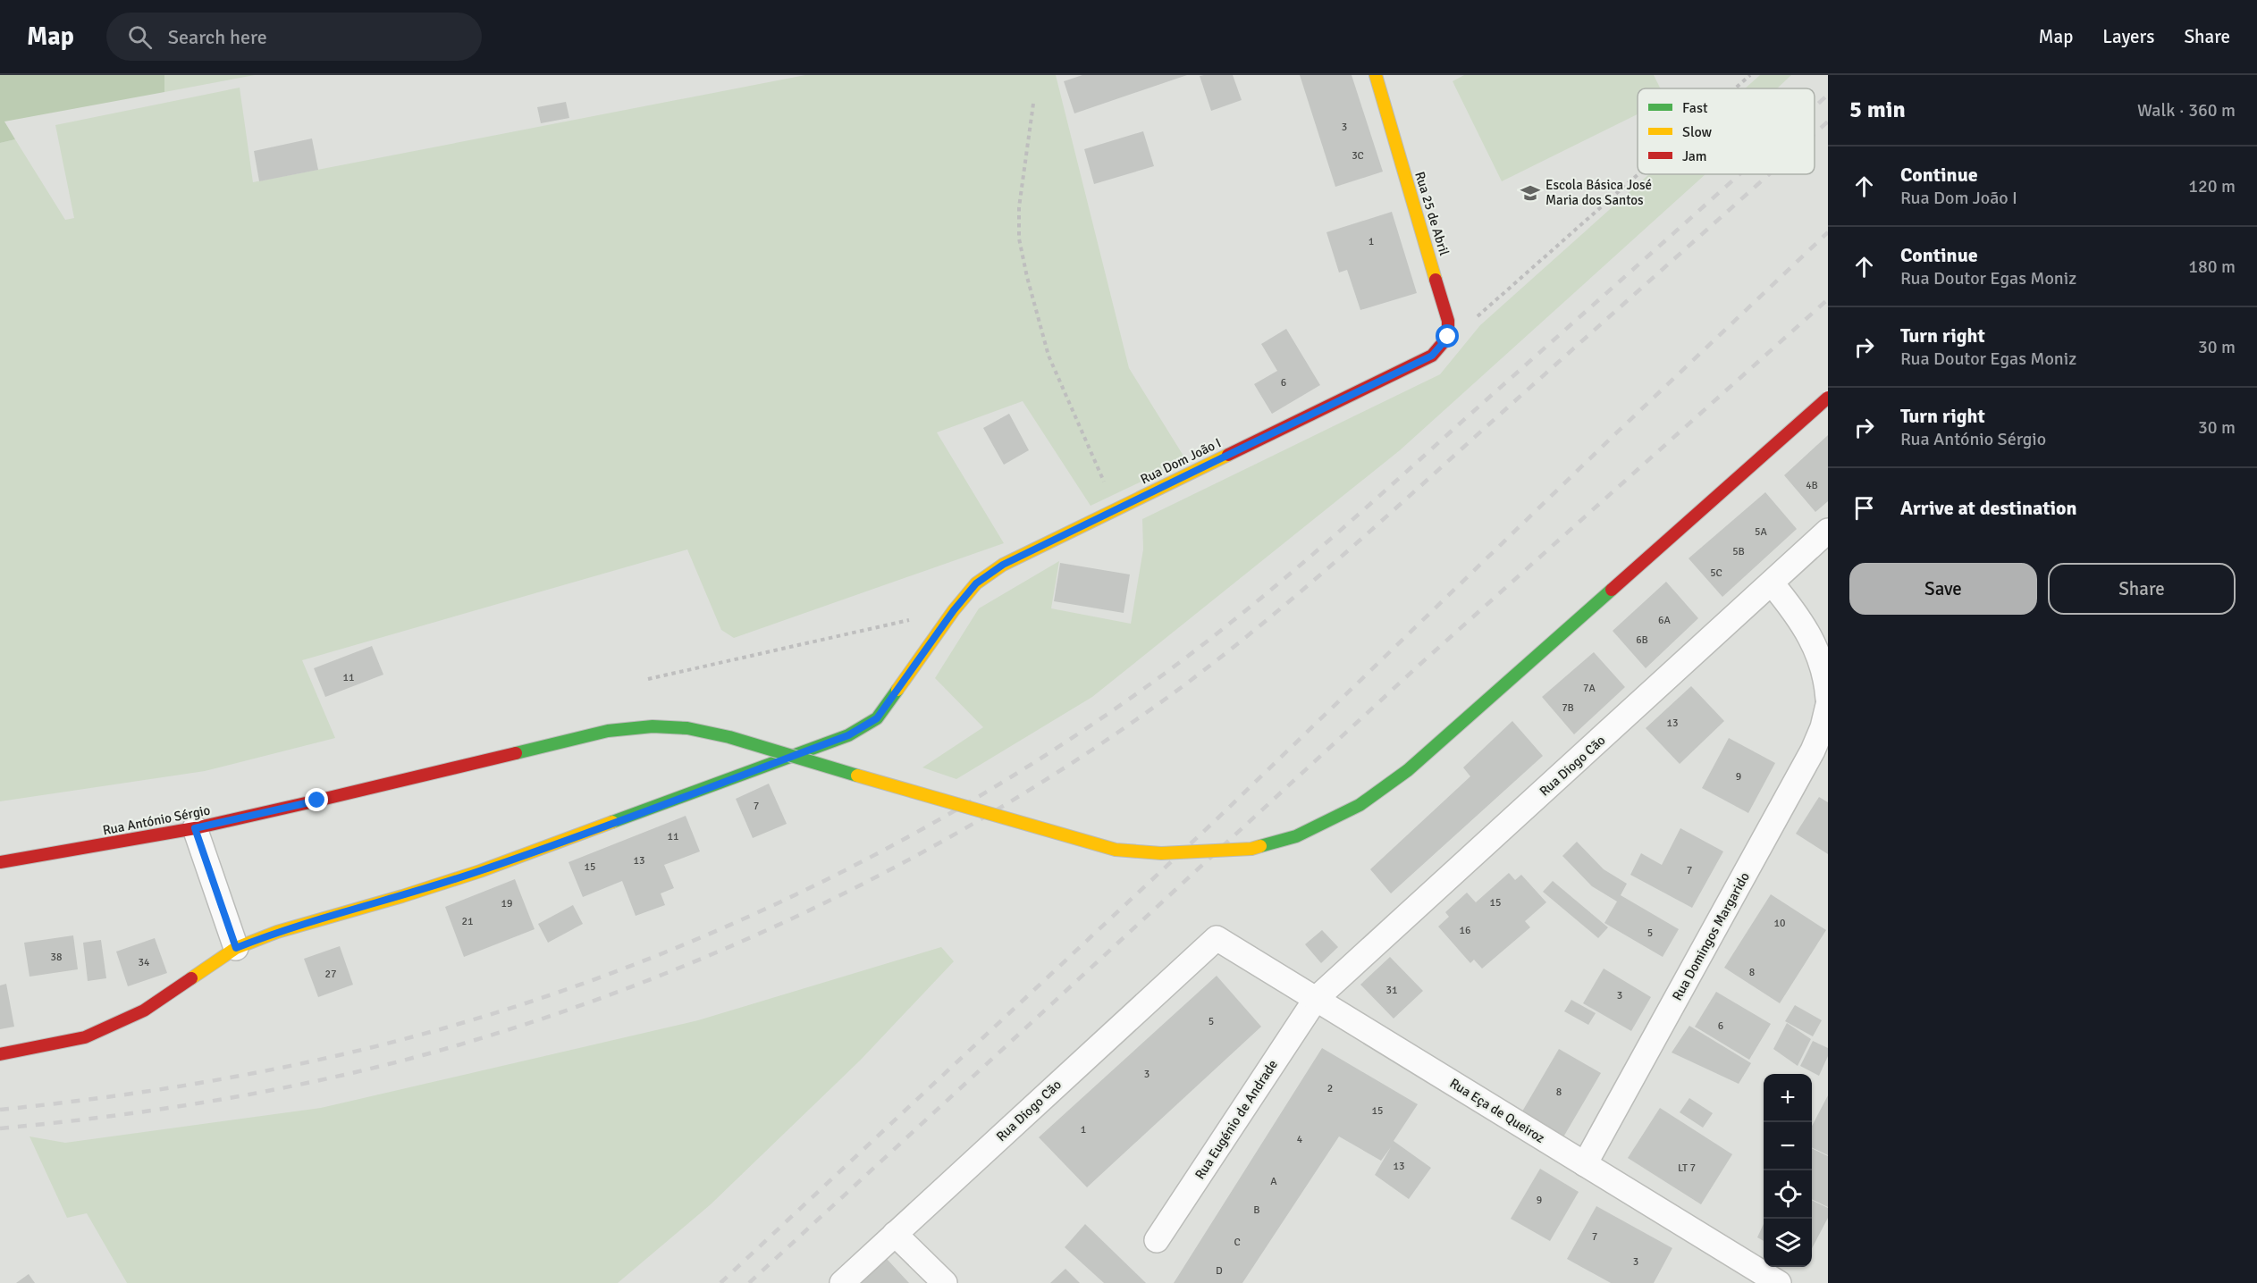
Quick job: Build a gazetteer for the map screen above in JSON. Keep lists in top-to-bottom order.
{
  "streets": {
    "main road": ["Rua 25 de Abril", "Rua Dom João I", "Rua António Sérgio"],
    "street": [
      "Rua Diogo Cão",
      "Rua Domingos Margarido",
      "Rua Eça de Queiroz",
      "Rua Eugénio de Andrade"
    ]
  },
  "crossings": [
    ["Rua 25 de Abril", "Rua Dom João I"],
    ["Rua Diogo Cão", "Rua Eça de Queiroz"],
    ["Rua Diogo Cão", "Rua Eugénio de Andrade"],
    ["Rua Domingos Margarido", "Rua Eça de Queiroz"],
    ["Rua Eça de Queiroz", "Rua Eugénio de Andrade"]
  ],
  "places": {
    "school or university": ["Escola Básica José Maria dos Santos"]
  },
  "house_numbers": [
    "3",
    "3C",
    "1",
    "6",
    "4B",
    "5A",
    "5B",
    "5C",
    "6A",
    "6B",
    "11",
    "7A",
    "7B",
    "13",
    "9",
    "7",
    "11",
    "13",
    "15",
    "7",
    "15",
    "19",
    "21",
    "10",
    "16",
    "5",
    "38",
    "34",
    "8",
    "27",
    "31",
    "3",
    "5",
    "6",
    "3",
    "2",
    "8",
    "15",
    "1",
    "4",
    "13",
    "LT 7",
    "A",
    "9",
    "B",
    "7",
    "C",
    "3",
    "D"
  ],
  "legend": ["Fast", "Slow", "Jam"],
  "page": {
    "header": "Map",
    "search": "Search here",
    "nav": ["Map", "Layers", "Share"],
    "heading": ["5 min", "Walk · 360 m"],
    "list": [
      ["Continue", "Rua Dom João I", "120 m"],
      ["Continue", "Rua Doutor Egas Moniz", "180 m"],
      ["Turn right", "Rua Doutor Egas Moniz", "30 m"],
      ["Turn right", "Rua António Sérgio", "30 m"],
      "Arrive at destination"
    ],
    "buttons": ["Save", "Share"],
    "map_buttons": ["+", "−"]
  }
}
